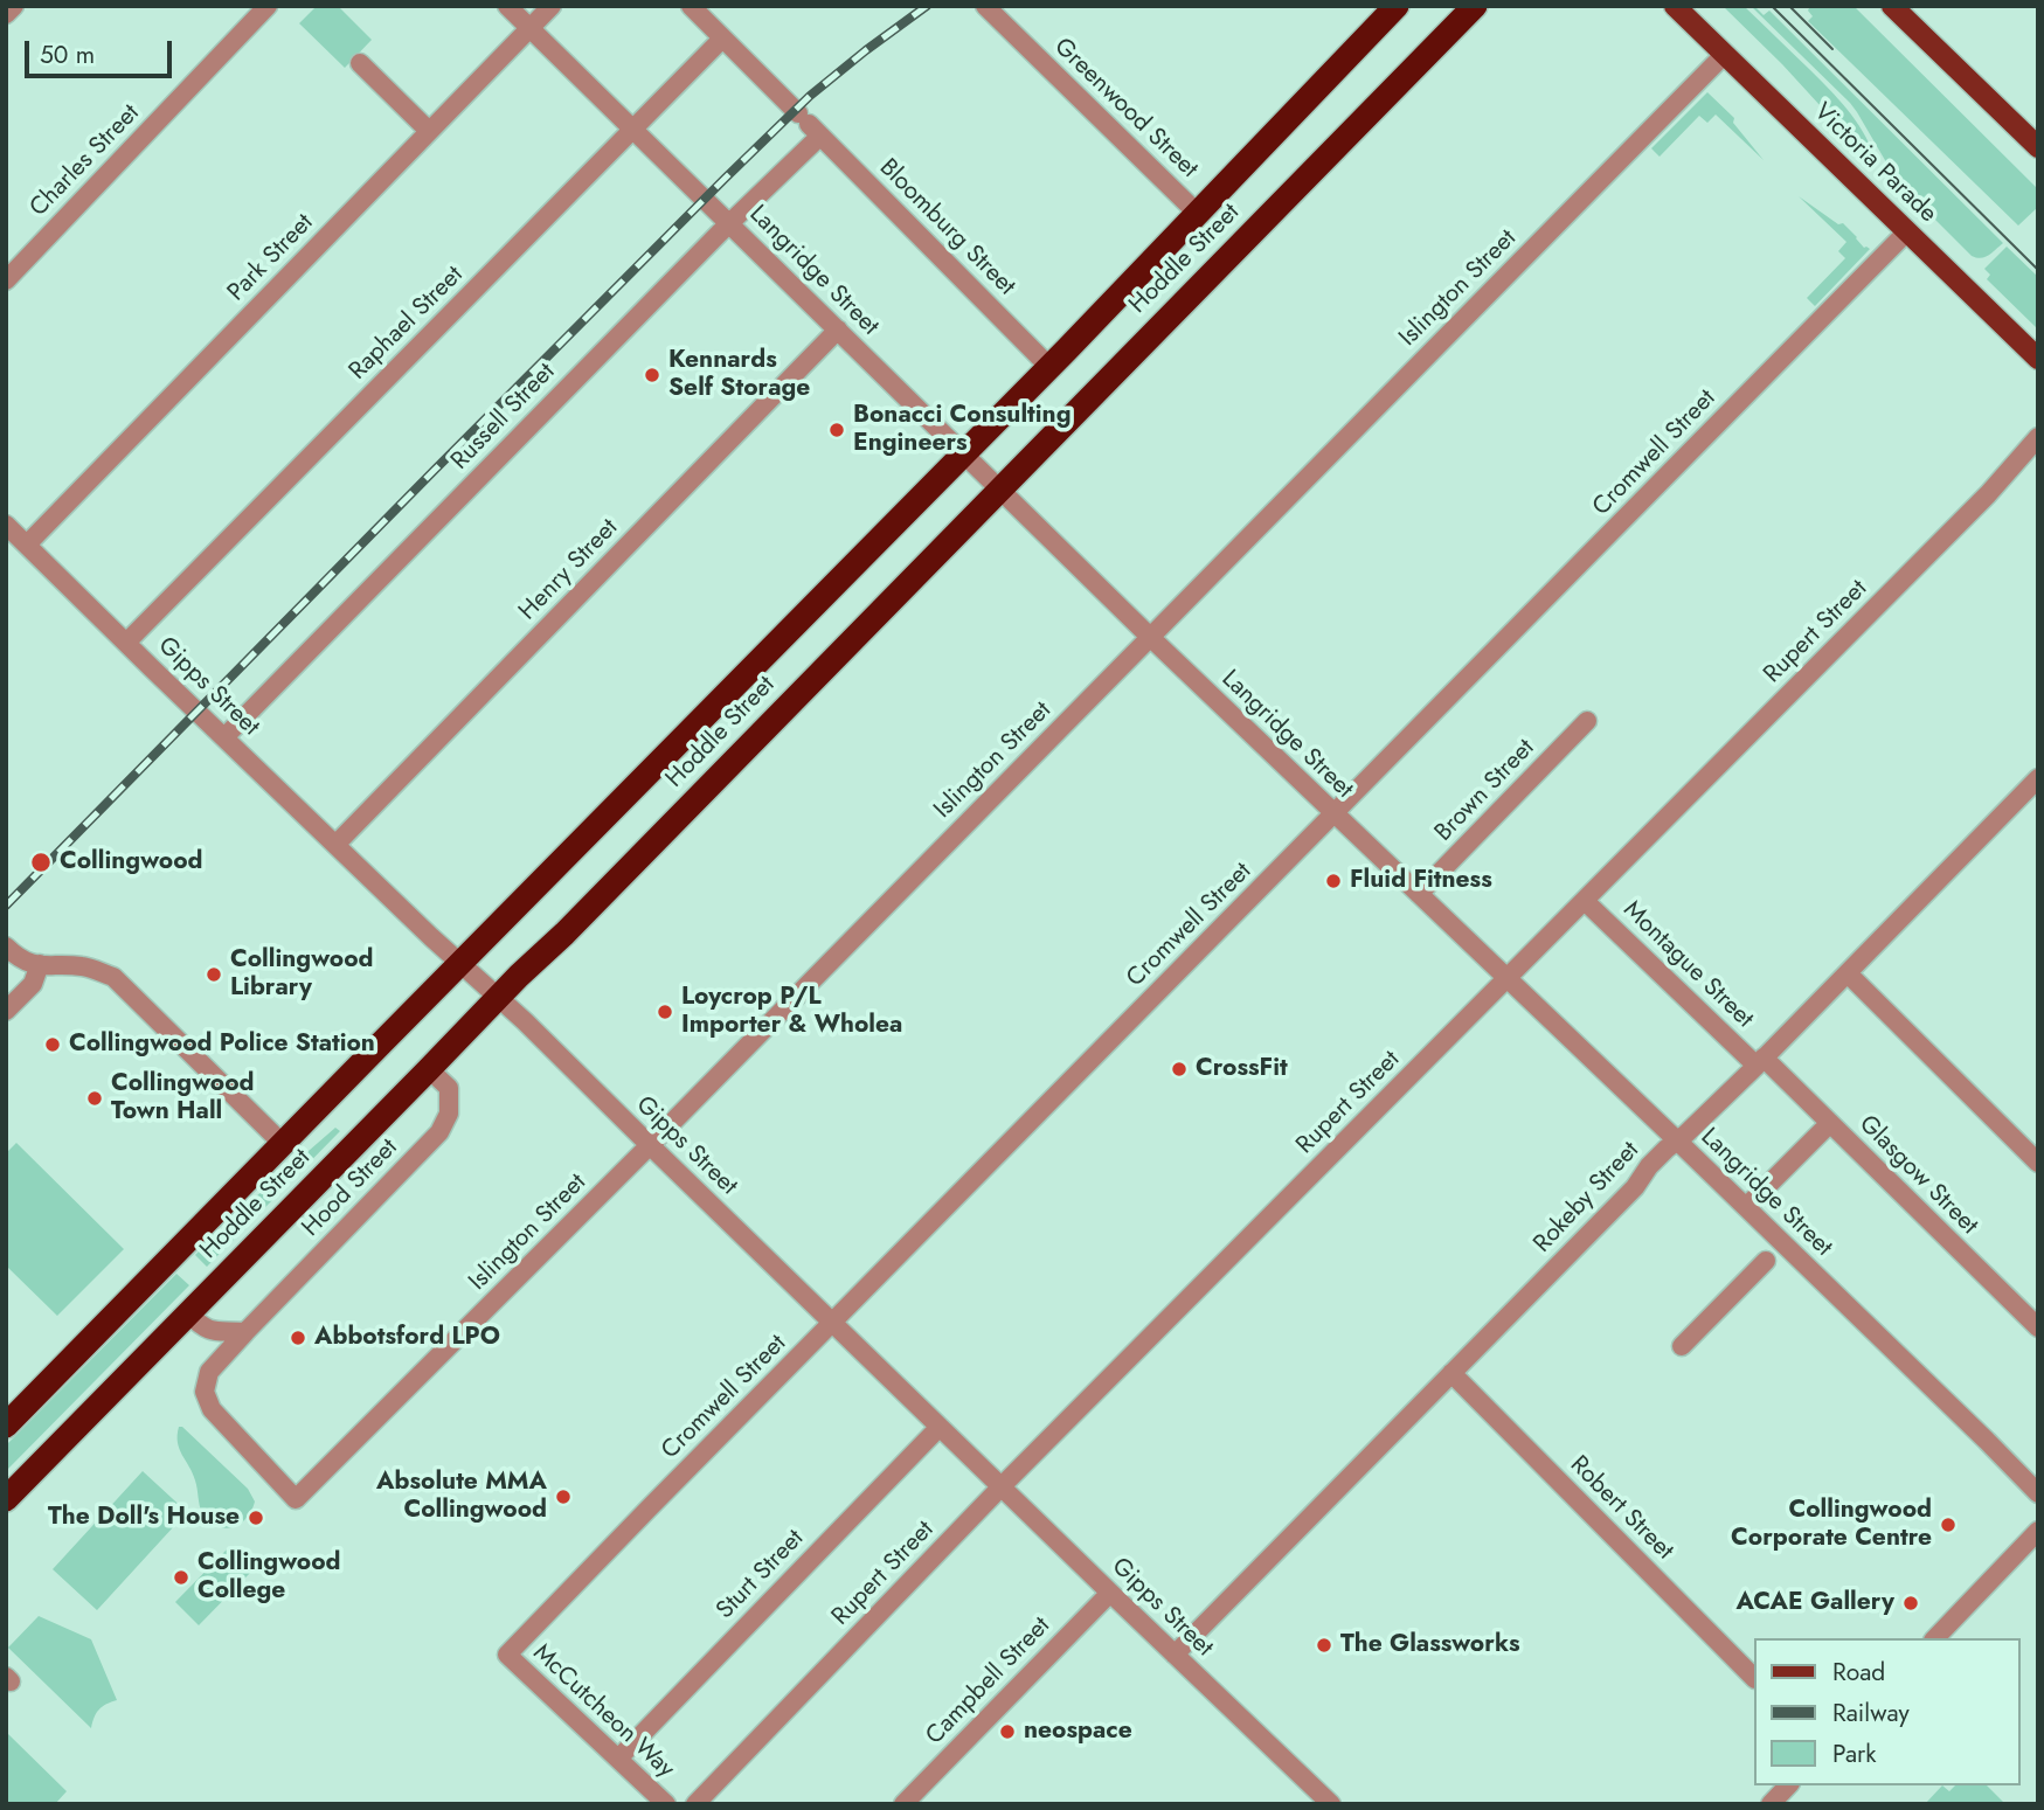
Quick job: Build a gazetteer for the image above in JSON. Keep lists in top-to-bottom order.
{
  "streets": {
    "highway": ["Hoddle Street"],
    "main road": ["Victoria Parade"],
    "street": [
      "Greenwood Street",
      "Charles Street",
      "Bloomburg Street",
      "Park Street",
      "Langridge Street",
      "Islington Street",
      "Raphael Street",
      "Russell Street",
      "Cromwell Street",
      "Henry Street",
      "Rupert Street",
      "Gipps Street",
      "Brown Street",
      "Montague Street",
      "Glasgow Street",
      "Hood Street",
      "Rokeby Street",
      "Robert Street",
      "Sturt Street",
      "Campbell Street",
      "McCutcheon Way"
    ]
  },
  "crossings": [
    ["Greenwood Street", "Hoddle Street"],
    ["Victoria Parade", "Islington Street"],
    ["Victoria Parade", "Cromwell Street"],
    ["Bloomburg Street", "Hoddle Street"],
    ["Bloomburg Street", "Raphael Street"],
    ["Bloomburg Street", "Russell Street"],
    ["Park Street", "Langridge Street"],
    ["Park Street", "Gipps Street"],
    ["Hoddle Street", "Langridge Street"],
    ["Hoddle Street", "Gipps Street"],
    ["Hoddle Street", "Hood Street"],
    ["Langridge Street", "Islington Street"],
    ["Langridge Street", "Raphael Street"],
    ["Langridge Street", "Russell Street"],
    ["Langridge Street", "Cromwell Street"],
    ["Langridge Street", "Henry Street"],
    ["Langridge Street", "Rupert Street"],
    ["Langridge Street", "Brown Street"],
    ["Langridge Street", "Rokeby Street"],
    ["Islington Street", "Gipps Street"],
    ["Islington Street", "Hood Street"],
    ["Raphael Street", "Gipps Street"],
    ["Russell Street", "Gipps Street"],
    ["Cromwell Street", "Gipps Street"],
    ["Cromwell Street", "McCutcheon Way"],
    ["Henry Street", "Gipps Street"],
    ["Rupert Street", "Gipps Street"],
    ["Rupert Street", "Montague Street"],
    ["Gipps Street", "Rokeby Street"],
    ["Gipps Street", "Sturt Street"],
    ["Gipps Street", "Campbell Street"],
    ["Montague Street", "Glasgow Street"],
    ["Montague Street", "Rokeby Street"],
    ["Glasgow Street", "Rokeby Street"],
    ["Rokeby Street", "Robert Street"],
    ["Sturt Street", "McCutcheon Way"]
  ],
  "places": [
    "Kennards Self Storage",
    "Bonacci Consulting Engineers",
    "Collingwood",
    "Fluid Fitness",
    "Collingwood Library",
    "Loycrop P/L Importer & Wholea",
    "Collingwood Police Station",
    "CrossFit",
    "Collingwood Town Hall",
    "Abbotsford LPO",
    "Absolute MMA Collingwood",
    "The Doll's House",
    "Collingwood Corporate Centre",
    "Collingwood College",
    "ACAE Gallery",
    "The Glassworks",
    "neospace"
  ],
  "legend": ["Road", "Railway", "Park"],
  "scale_bar": "50 m"
}
